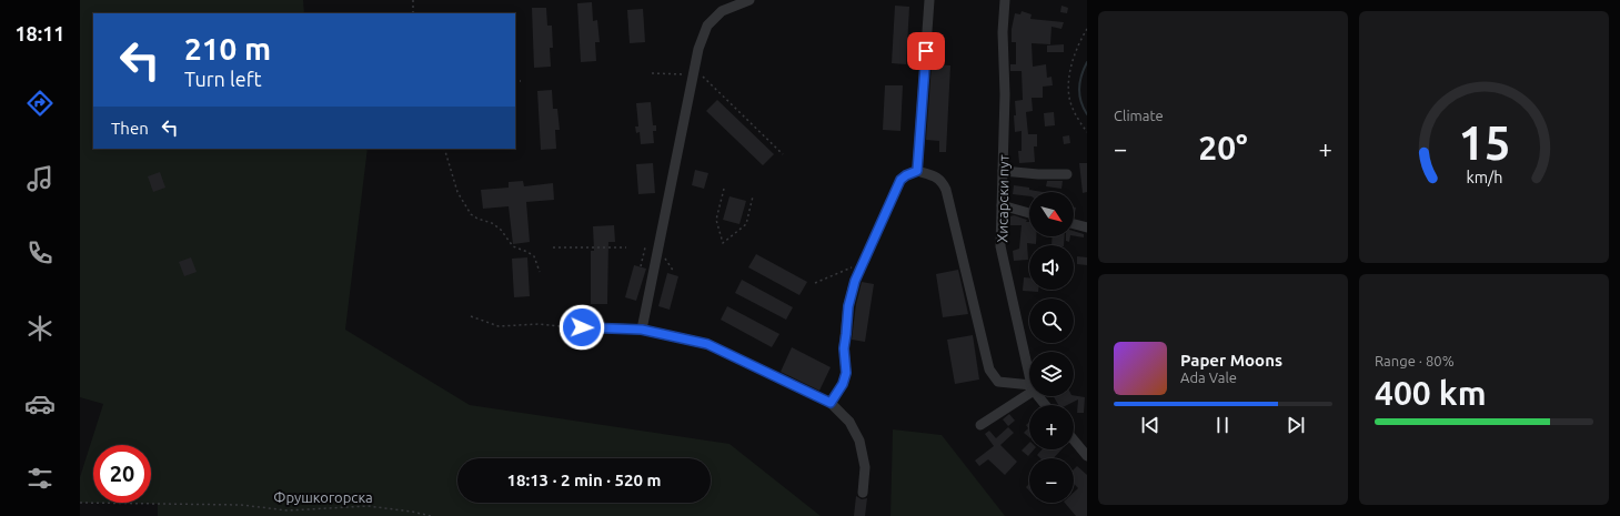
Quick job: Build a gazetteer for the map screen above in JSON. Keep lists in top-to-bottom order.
{
  "streets": {
    "street": ["Хисарски пут"],
    "path": ["Фрушкогорска"]
  },
  "north": "bottom right",
  "page": {
    "tabs": "18:11",
    "tile": [
      "Climate",
      ["Range · 80%", "400 km"]
    ],
    "turn": ["210 m", "Turn left"],
    "then": "Then",
    "heat": ["−", "20°", "+"],
    "map_buttons": ["+", "−"],
    "song": ["Paper Moons", "Ada Vale"],
    "limit": "20",
    "trip": "18:13 · 2 min · 520 m",
    "gauge": ["15", "km/h"]
  }
}
